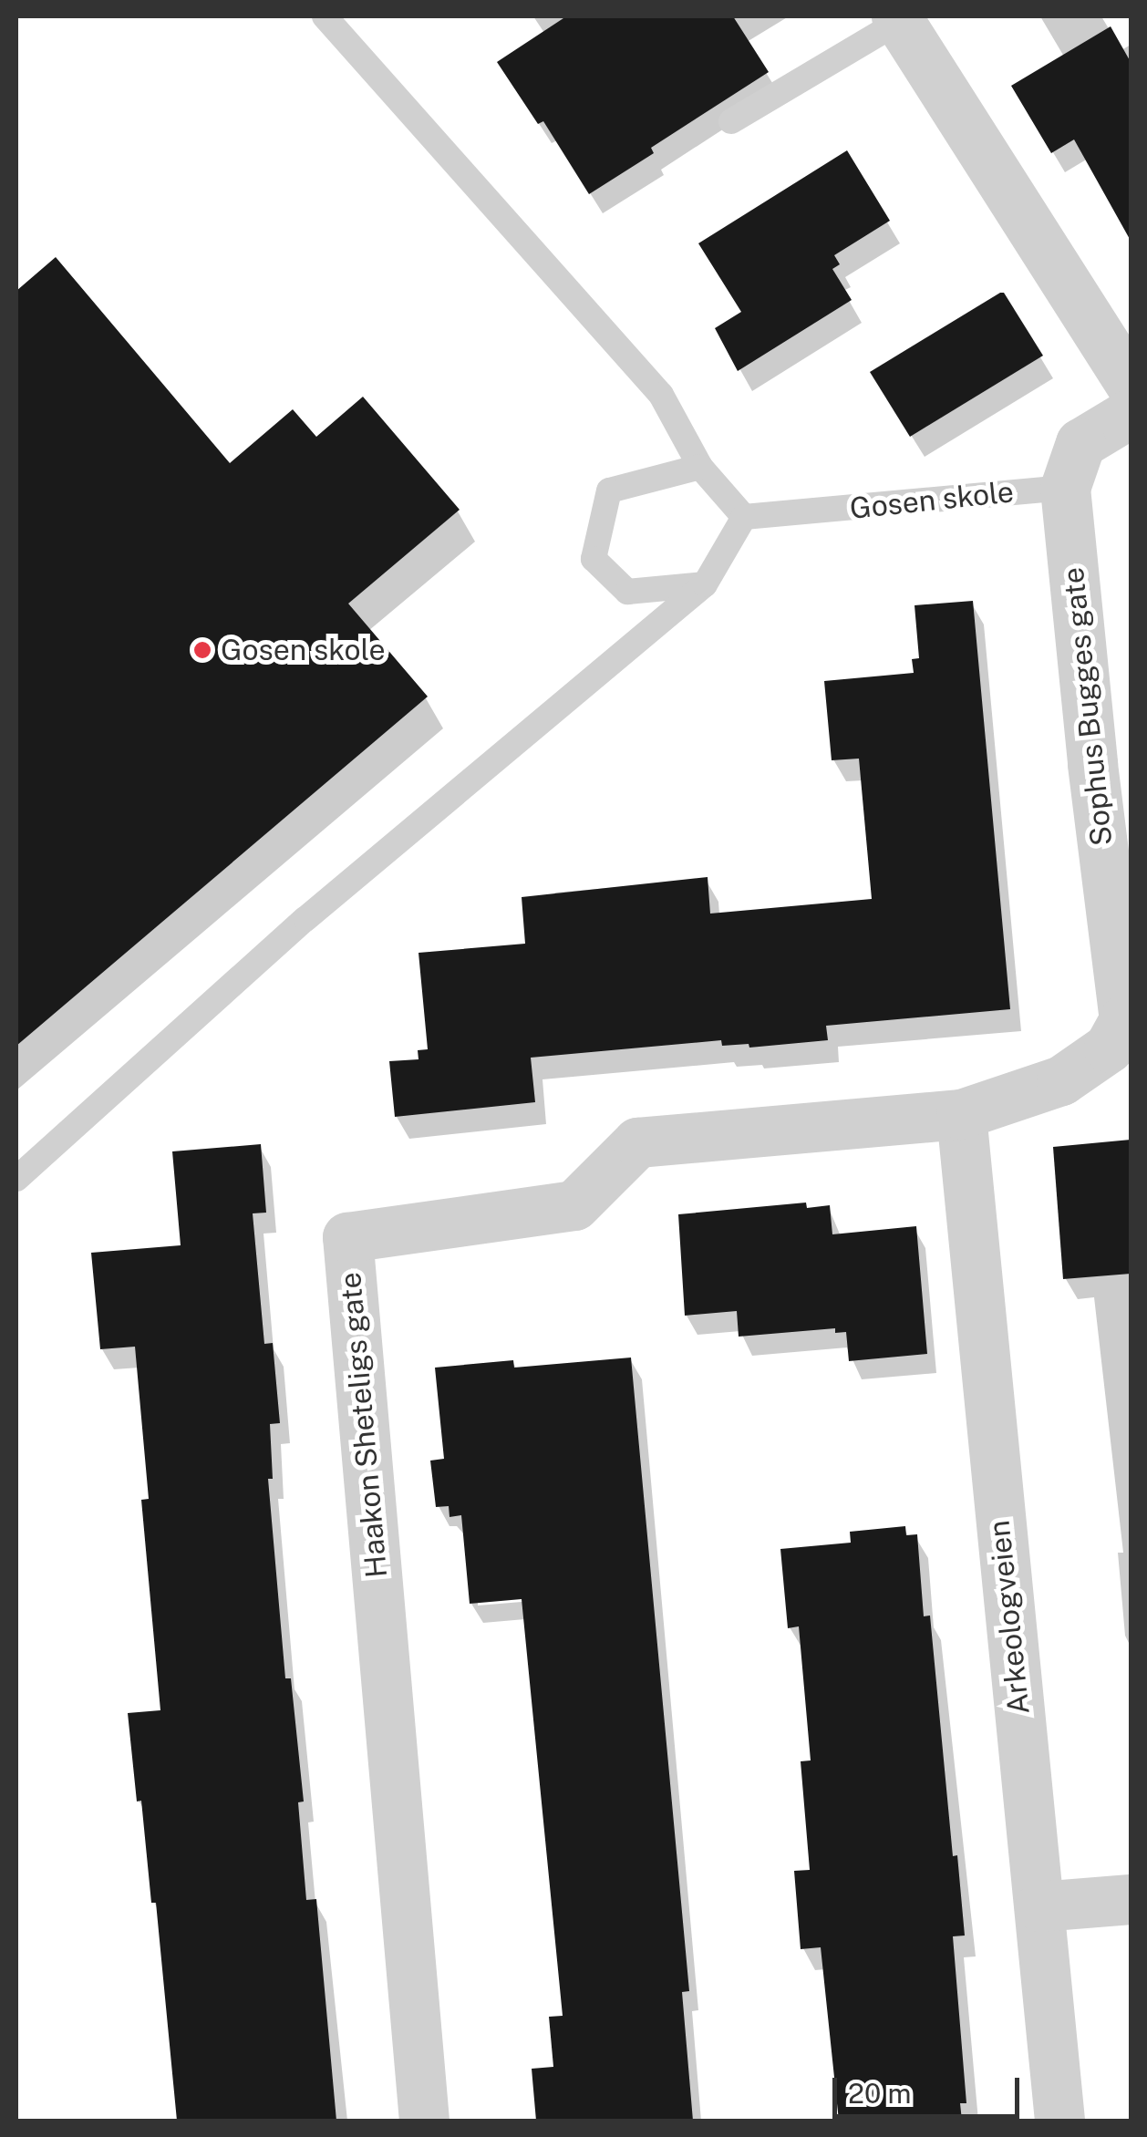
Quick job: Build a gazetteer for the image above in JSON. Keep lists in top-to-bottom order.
{
  "streets": {
    "street": ["Sophus Bugges gate", "Haakon Sheteligs gate", "Arkeologveien"],
    "lane": ["Gosen skole"]
  },
  "crossings": [
    ["Gosen skole", "Sophus Bugges gate"],
    ["Sophus Bugges gate", "Haakon Sheteligs gate"],
    ["Haakon Sheteligs gate", "Arkeologveien"]
  ],
  "places": ["Gosen skole"],
  "scale_bar": "20 m"
}
